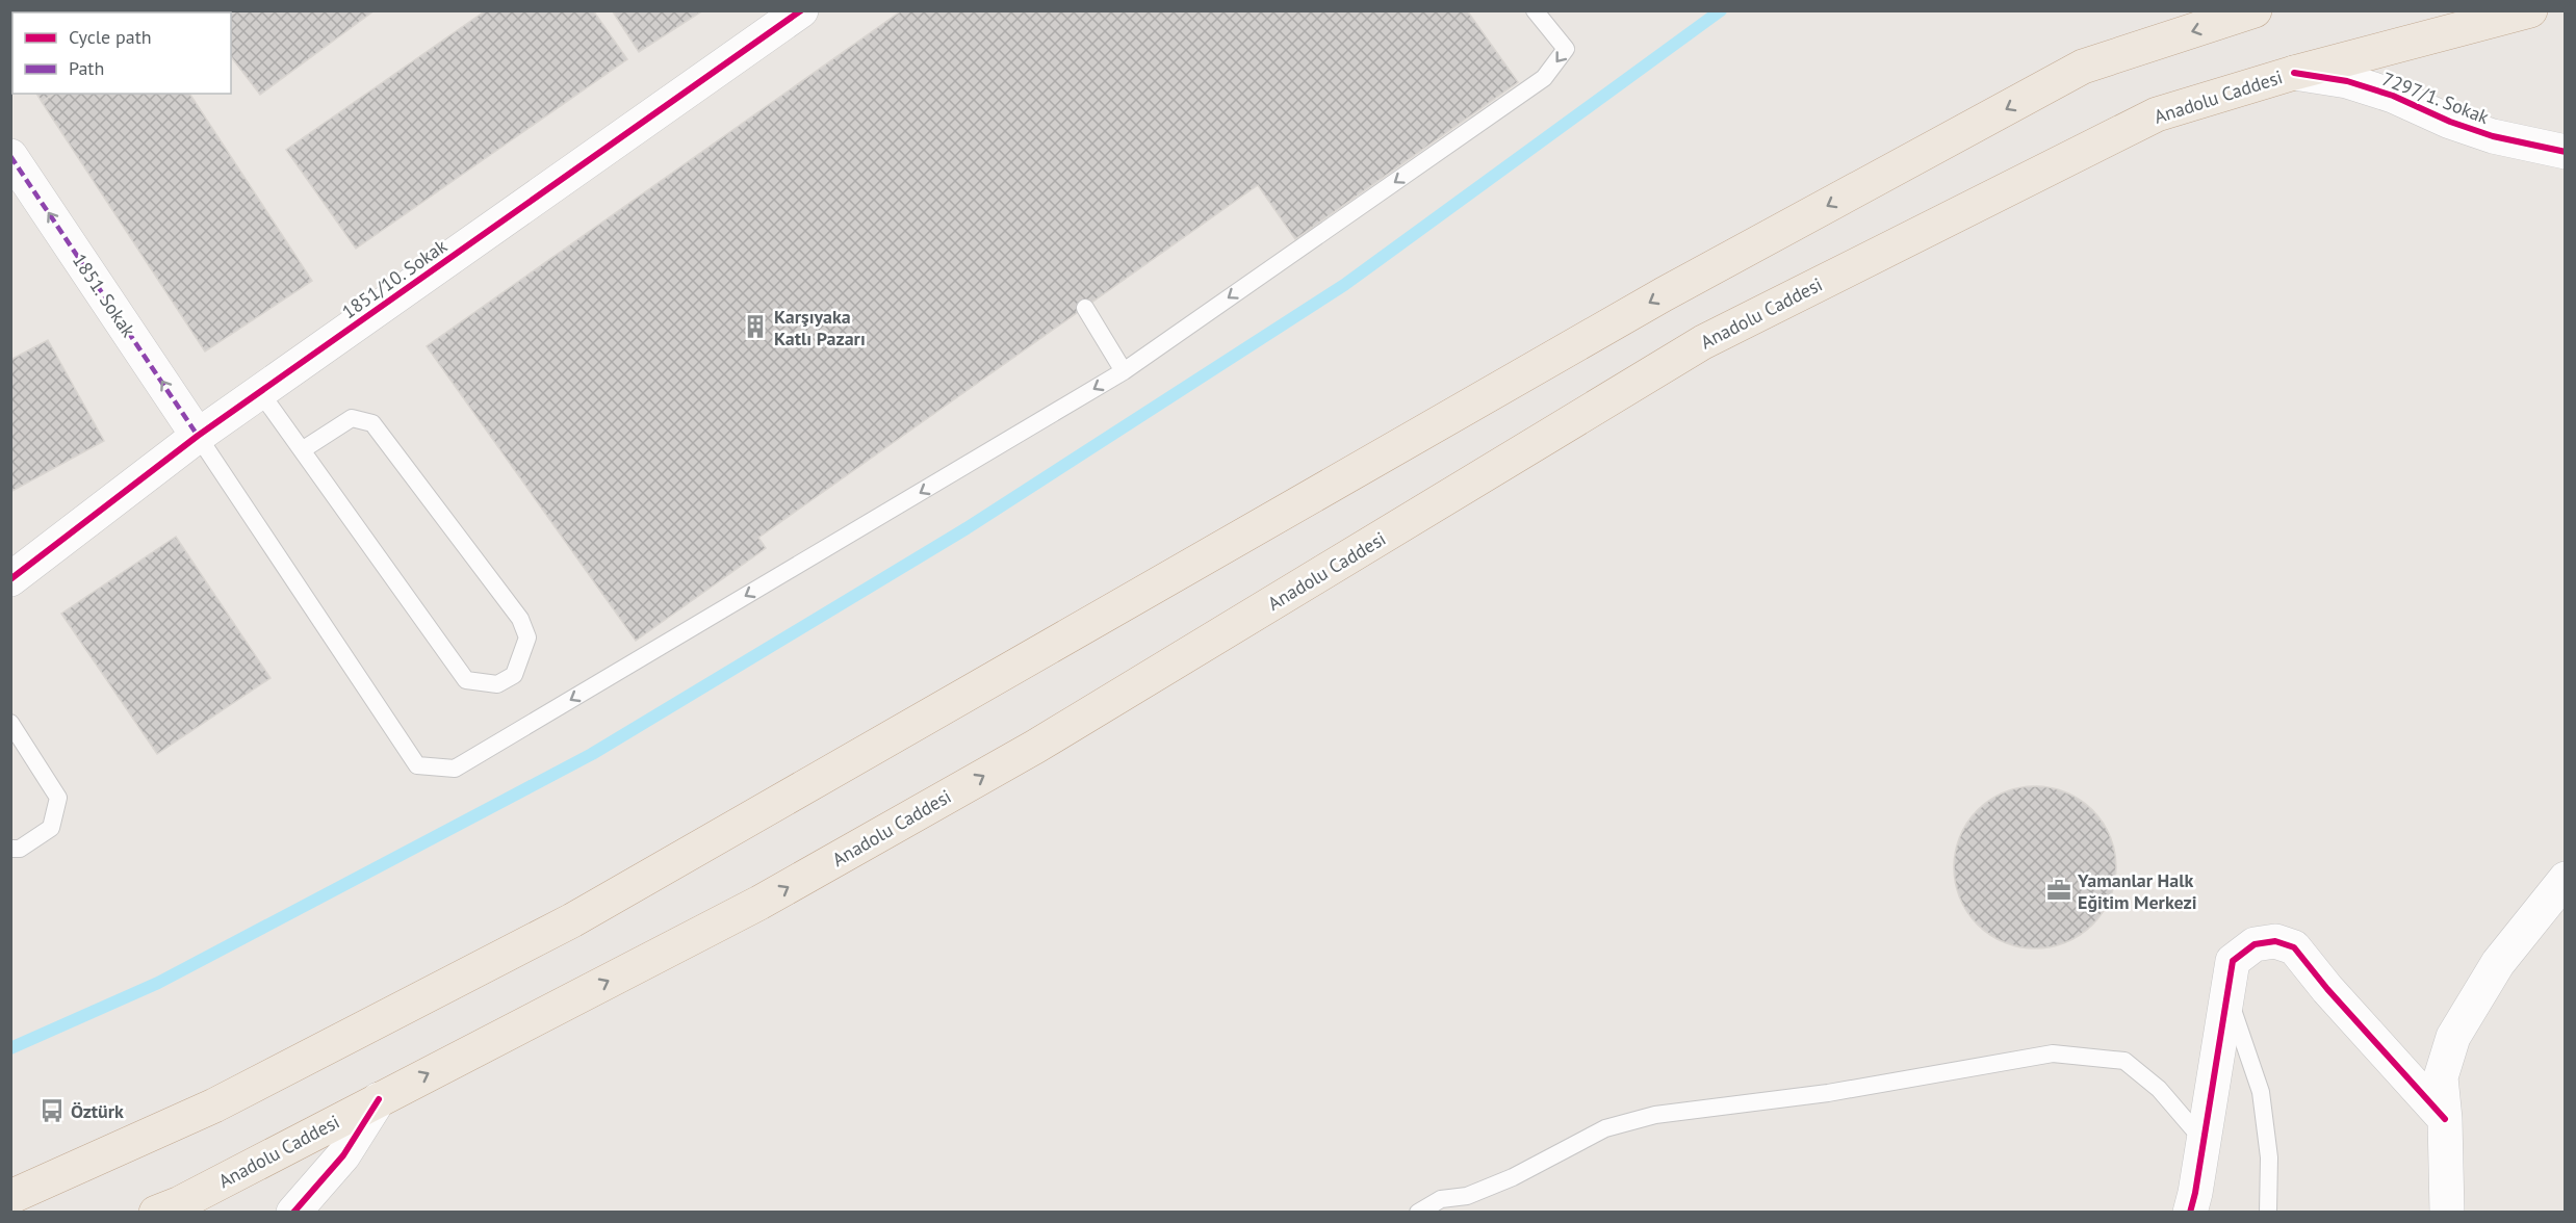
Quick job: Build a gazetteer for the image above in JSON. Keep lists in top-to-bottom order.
{
  "streets": {
    "highway": ["Anadolu Caddesi"],
    "street": ["7297/1. Sokak", "1851/10. Sokak", "1851. Sokak"]
  },
  "crossings": [
    ["Anadolu Caddesi", "7297/1. Sokak"],
    ["1851/10. Sokak", "1851. Sokak"]
  ],
  "one_way": ["1851. Sokak"],
  "places": {
    "building": ["Karşıyaka Katlı Pazarı"],
    "office": ["Yamanlar Halk Eğitim Merkezi"],
    "bus stop": ["Öztürk"]
  },
  "legend": ["Cycle path", "Path"]
}
